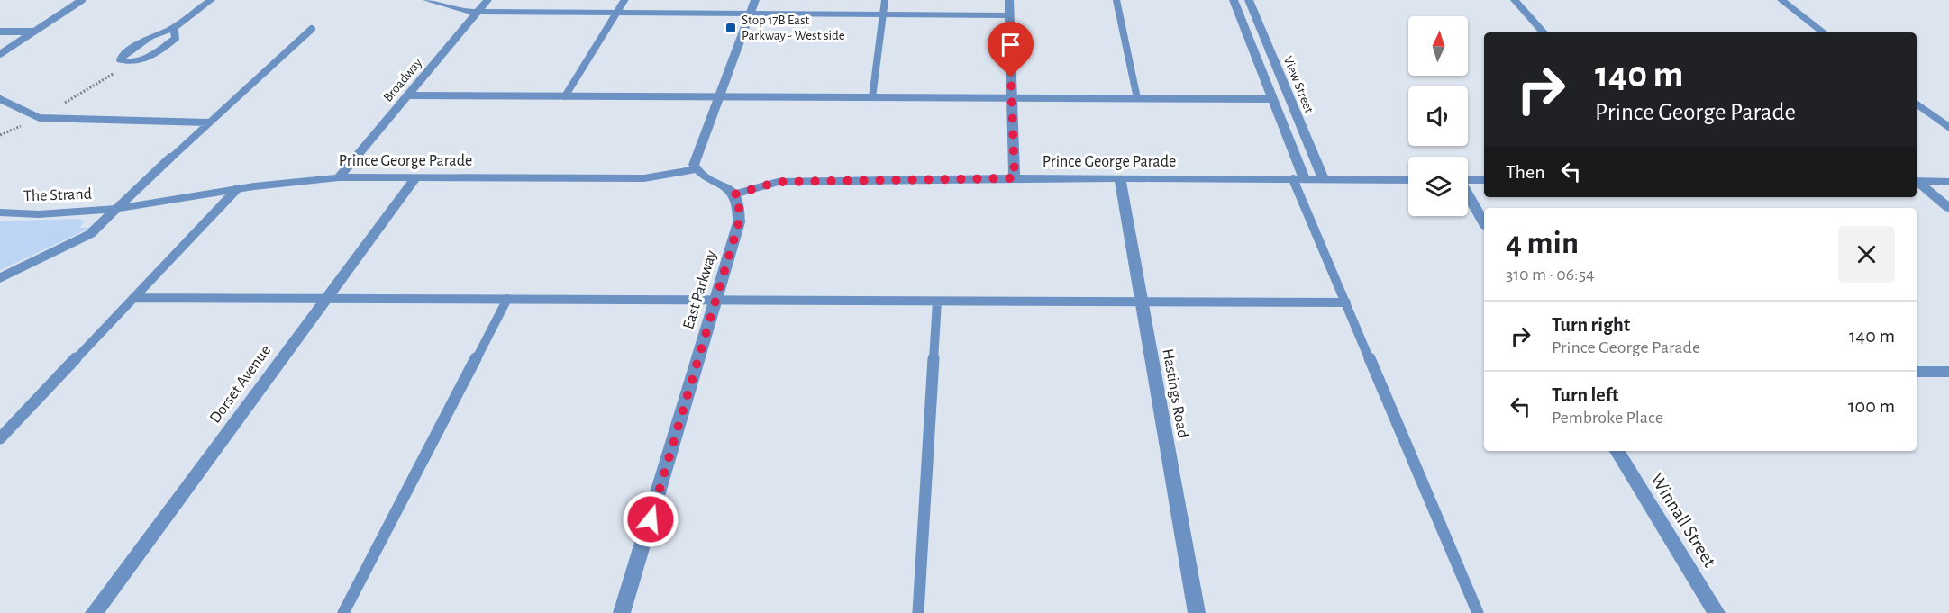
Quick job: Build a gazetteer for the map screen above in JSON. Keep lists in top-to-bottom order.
{
  "streets": {
    "street": [
      "Broadway",
      "View Street",
      "Prince George Parade",
      "The Strand",
      "East Parkway",
      "Dorset Avenue",
      "Hastings Road",
      "Winnall Street"
    ]
  },
  "crossings": [
    ["Broadway", "Prince George Parade"],
    ["View Street", "Prince George Parade"],
    ["Prince George Parade", "The Strand"],
    ["Prince George Parade", "East Parkway"],
    ["Prince George Parade", "Dorset Avenue"],
    ["Prince George Parade", "Hastings Road"]
  ],
  "places": {
    "transit": ["Stop 17B East Parkway - West side"]
  },
  "north": "top",
  "page": {
    "turn": ["140 m", "Prince George Parade"],
    "then": "Then",
    "heading": ["4 min", "310 m · 06:54"],
    "list": [
      {
        "name": "Turn right",
        "note": "Prince George Parade",
        "value": "140 m"
      },
      {
        "name": "Turn left",
        "note": "Pembroke Place",
        "value": "100 m"
      }
    ]
  }
}
